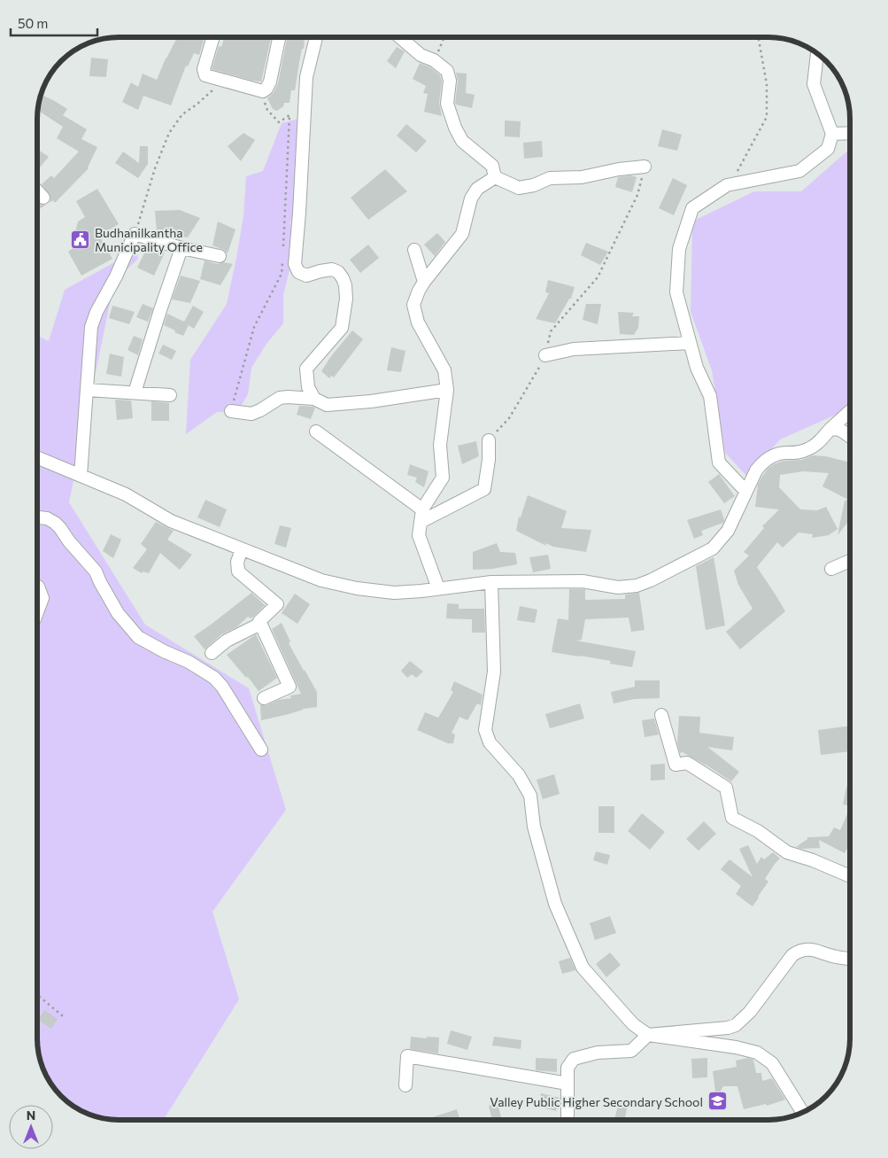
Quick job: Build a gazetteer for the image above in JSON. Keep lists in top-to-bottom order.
{
  "places": {
    "public building": ["Budhanilkantha Municipality Office"],
    "school or university": ["Valley Public Higher Secondary School"]
  },
  "scale_bar": "50 m",
  "north": "top"
}
